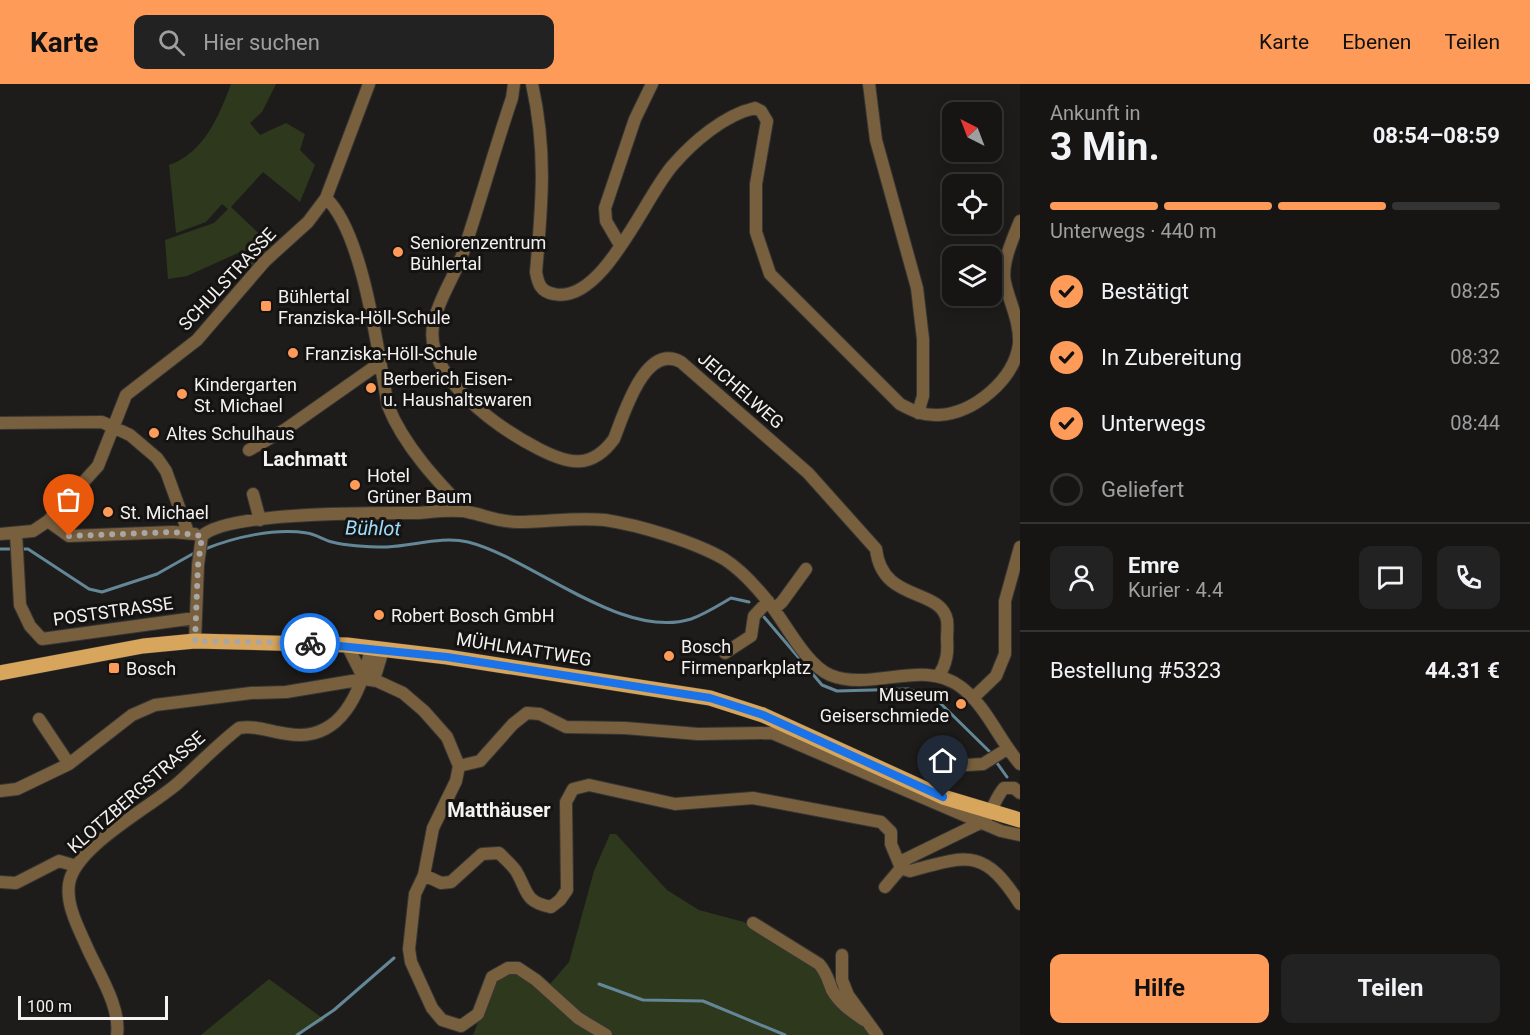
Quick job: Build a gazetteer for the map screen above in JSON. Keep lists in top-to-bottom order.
{
  "streets": {
    "main road": ["MÜHLMATTWEG"],
    "street": [
      "SCHULSTRASSE",
      "JEICHELWEG",
      "POSTSTRASSE",
      "KLOTZBERGSTRASSE"
    ]
  },
  "crossings": [
    ["MÜHLMATTWEG", "KLOTZBERGSTRASSE"]
  ],
  "districts": ["Lachmatt", "Matthäuser"],
  "water": ["Bühlot"],
  "places": {
    "other": [
      "Seniorenzentrum Bühlertal",
      "Franziska-Höll-Schule",
      "Berberich Eisen- u. Haushaltswaren",
      "Kindergarten St. Michael",
      "Altes Schulhaus",
      "Hotel Grüner Baum",
      "St. Michael",
      "Robert Bosch GmbH",
      "Bosch Firmenparkplatz",
      "Museum Geiserschmiede"
    ],
    "transit": ["Bühlertal Franziska-Höll-Schule", "Bosch"]
  },
  "scale_bar": "100 m",
  "north": "top left",
  "page": {
    "header": "Karte",
    "search": "Hier suchen",
    "nav": ["Karte", "Ebenen", "Teilen"],
    "heading": ["3 Min.", "Ankunft in", "08:54–08:59"],
    "panel": [
      "Emre",
      "Kurier · 4.4",
      "Bestellung #5323",
      "44.31 €"
    ],
    "bar": "Unterwegs · 440 m",
    "list": [
      ["Bestätigt", "08:25"],
      ["In Zubereitung", "08:32"],
      ["Unterwegs", "08:44"],
      "Geliefert"
    ],
    "buttons": ["Hilfe", "Teilen"],
    "scale": "100 m"
  }
}
